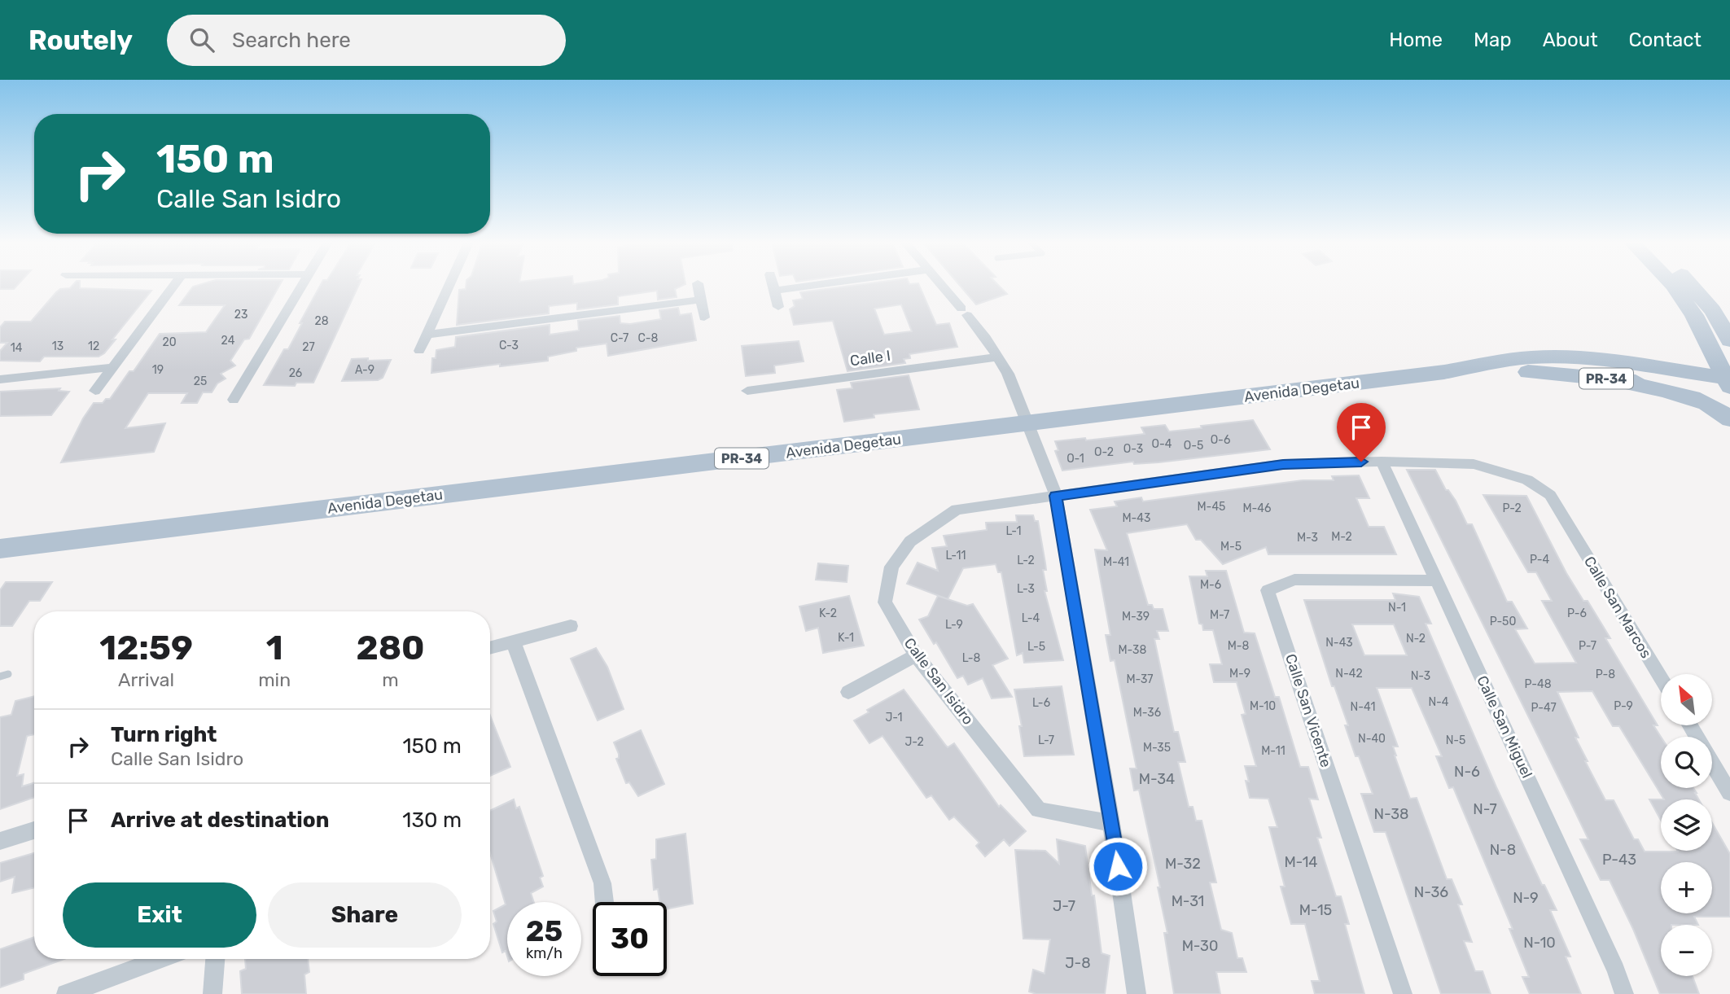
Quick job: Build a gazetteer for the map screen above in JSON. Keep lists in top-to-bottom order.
{
  "streets": {
    "main road": ["PR-34", "Avenida Degetau"],
    "street": [
      "Calle I",
      "Calle San Marcos",
      "Calle San Isidro",
      "Calle San Vicente",
      "Calle San Miguel"
    ]
  },
  "crossings": [
    ["Calle San Marcos", "Calle San Isidro"],
    ["Calle San Isidro", "Calle San Miguel"],
    ["Calle San Vicente", "Calle San Miguel"]
  ],
  "house_numbers": [
    "23",
    "28",
    "C-7",
    "C-8",
    "24",
    "20",
    "C-3",
    "13",
    "12",
    "27",
    "14",
    "19",
    "A-9",
    "26",
    "25",
    "O-6",
    "O-4",
    "O-5",
    "O-3",
    "O-2",
    "O-1",
    "M-45",
    "M-46",
    "P-2",
    "M-43",
    "L-1",
    "M-2",
    "M-3",
    "M-5",
    "L-11",
    "P-4",
    "L-2",
    "M-41",
    "M-6",
    "L-3",
    "N-1",
    "K-2",
    "P-6",
    "M-7",
    "M-39",
    "L-4",
    "P-50",
    "L-9",
    "K-1",
    "N-2",
    "N-43",
    "M-8",
    "P-7",
    "L-5",
    "M-38",
    "L-8",
    "M-9",
    "N-42",
    "P-8",
    "N-3",
    "M-37",
    "P-48",
    "N-4",
    "L-6",
    "M-10",
    "P-9",
    "N-41",
    "P-47",
    "M-36",
    "J-1",
    "N-40",
    "L-7",
    "N-5",
    "J-2",
    "M-35",
    "M-11",
    "N-6",
    "M-34",
    "N-7",
    "N-38",
    "N-8",
    "P-43",
    "M-14",
    "M-32",
    "N-36",
    "N-9",
    "M-31",
    "J-7",
    "M-15",
    "N-10",
    "M-30",
    "J-8"
  ],
  "north": "top left",
  "page": {
    "header": "Routely",
    "search": "Search here",
    "nav": [
      "Home",
      "Map",
      "About",
      "Contact"
    ],
    "turn": ["150 m", "Calle San Isidro"],
    "eta": [
      "12:59",
      "Arrival",
      "1",
      "min",
      "280",
      "m"
    ],
    "map_buttons": ["+", "−"],
    "list": [
      {
        "name": "Turn right",
        "note": "Calle San Isidro",
        "value": "150 m"
      },
      {
        "name": "Arrive at destination",
        "value": "130 m"
      }
    ],
    "buttons": ["Exit", "Share"],
    "speed": "25 km/h",
    "limit": "30"
  }
}
